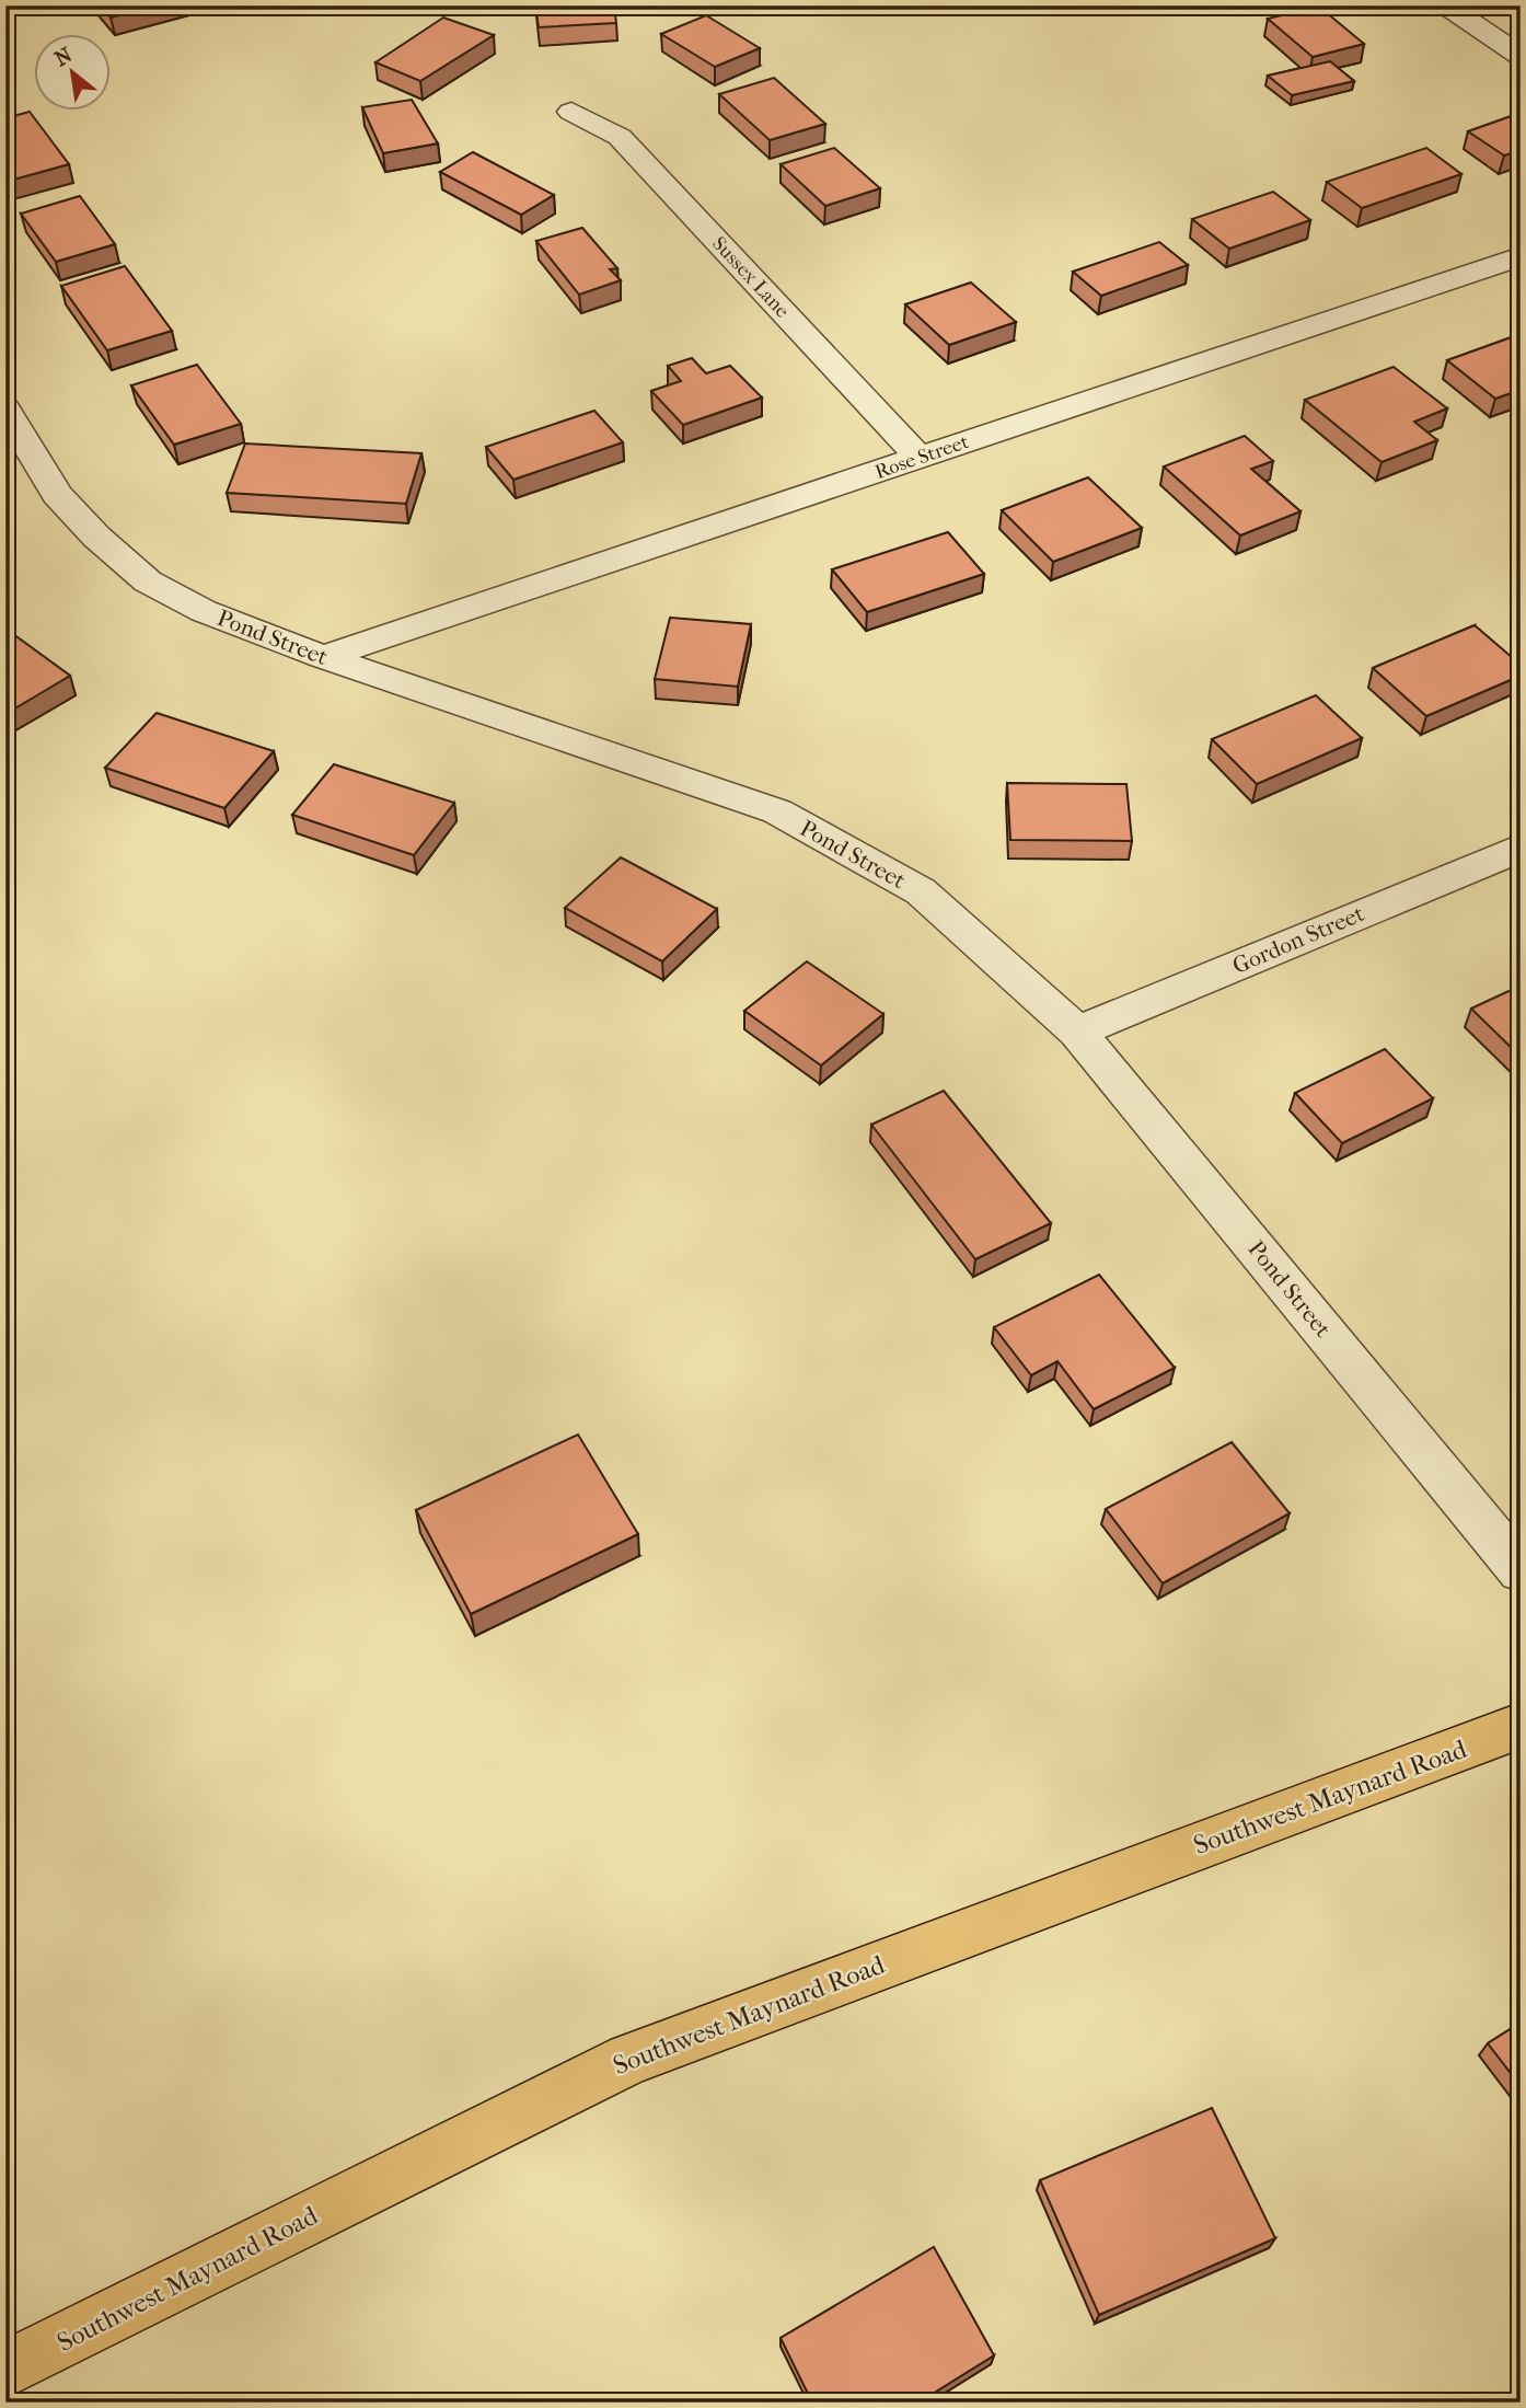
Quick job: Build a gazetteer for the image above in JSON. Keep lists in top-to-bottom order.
{
  "streets": {
    "main road": ["Southwest Maynard Road"],
    "street": [
      "Sussex Lane",
      "Rose Street",
      "Pond Street",
      "Gordon Street"
    ]
  },
  "crossings": [
    ["Sussex Lane", "Rose Street"],
    ["Rose Street", "Pond Street"],
    ["Pond Street", "Gordon Street"]
  ],
  "north": "top left"
}
